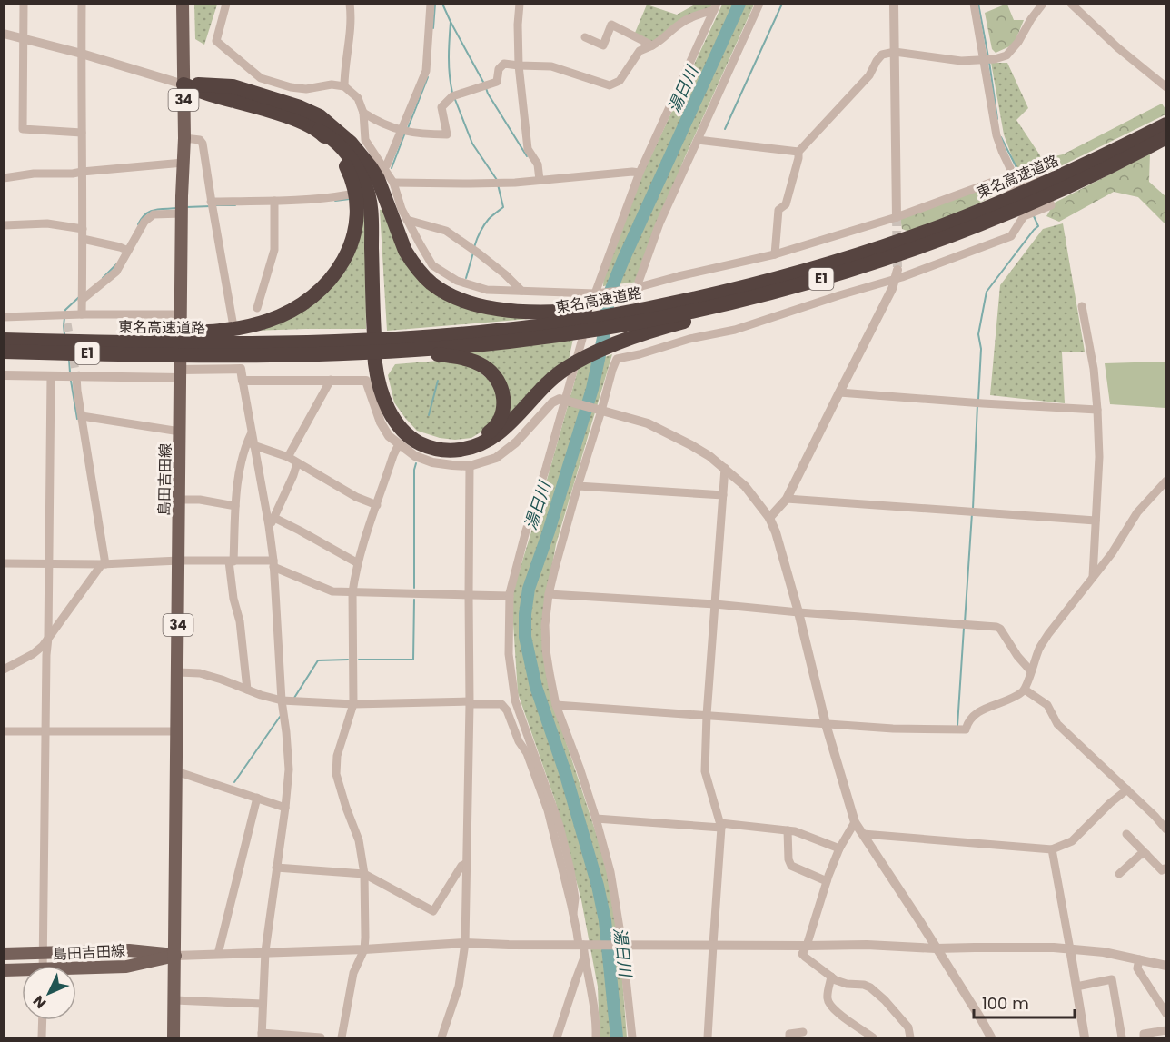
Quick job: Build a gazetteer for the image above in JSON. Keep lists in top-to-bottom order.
{
  "streets": {
    "highway": ["東名高速道路", "E1"],
    "main road": ["34", "島田吉田線"]
  },
  "water": ["湯日川"],
  "scale_bar": "100 m",
  "north": "bottom left"
}
